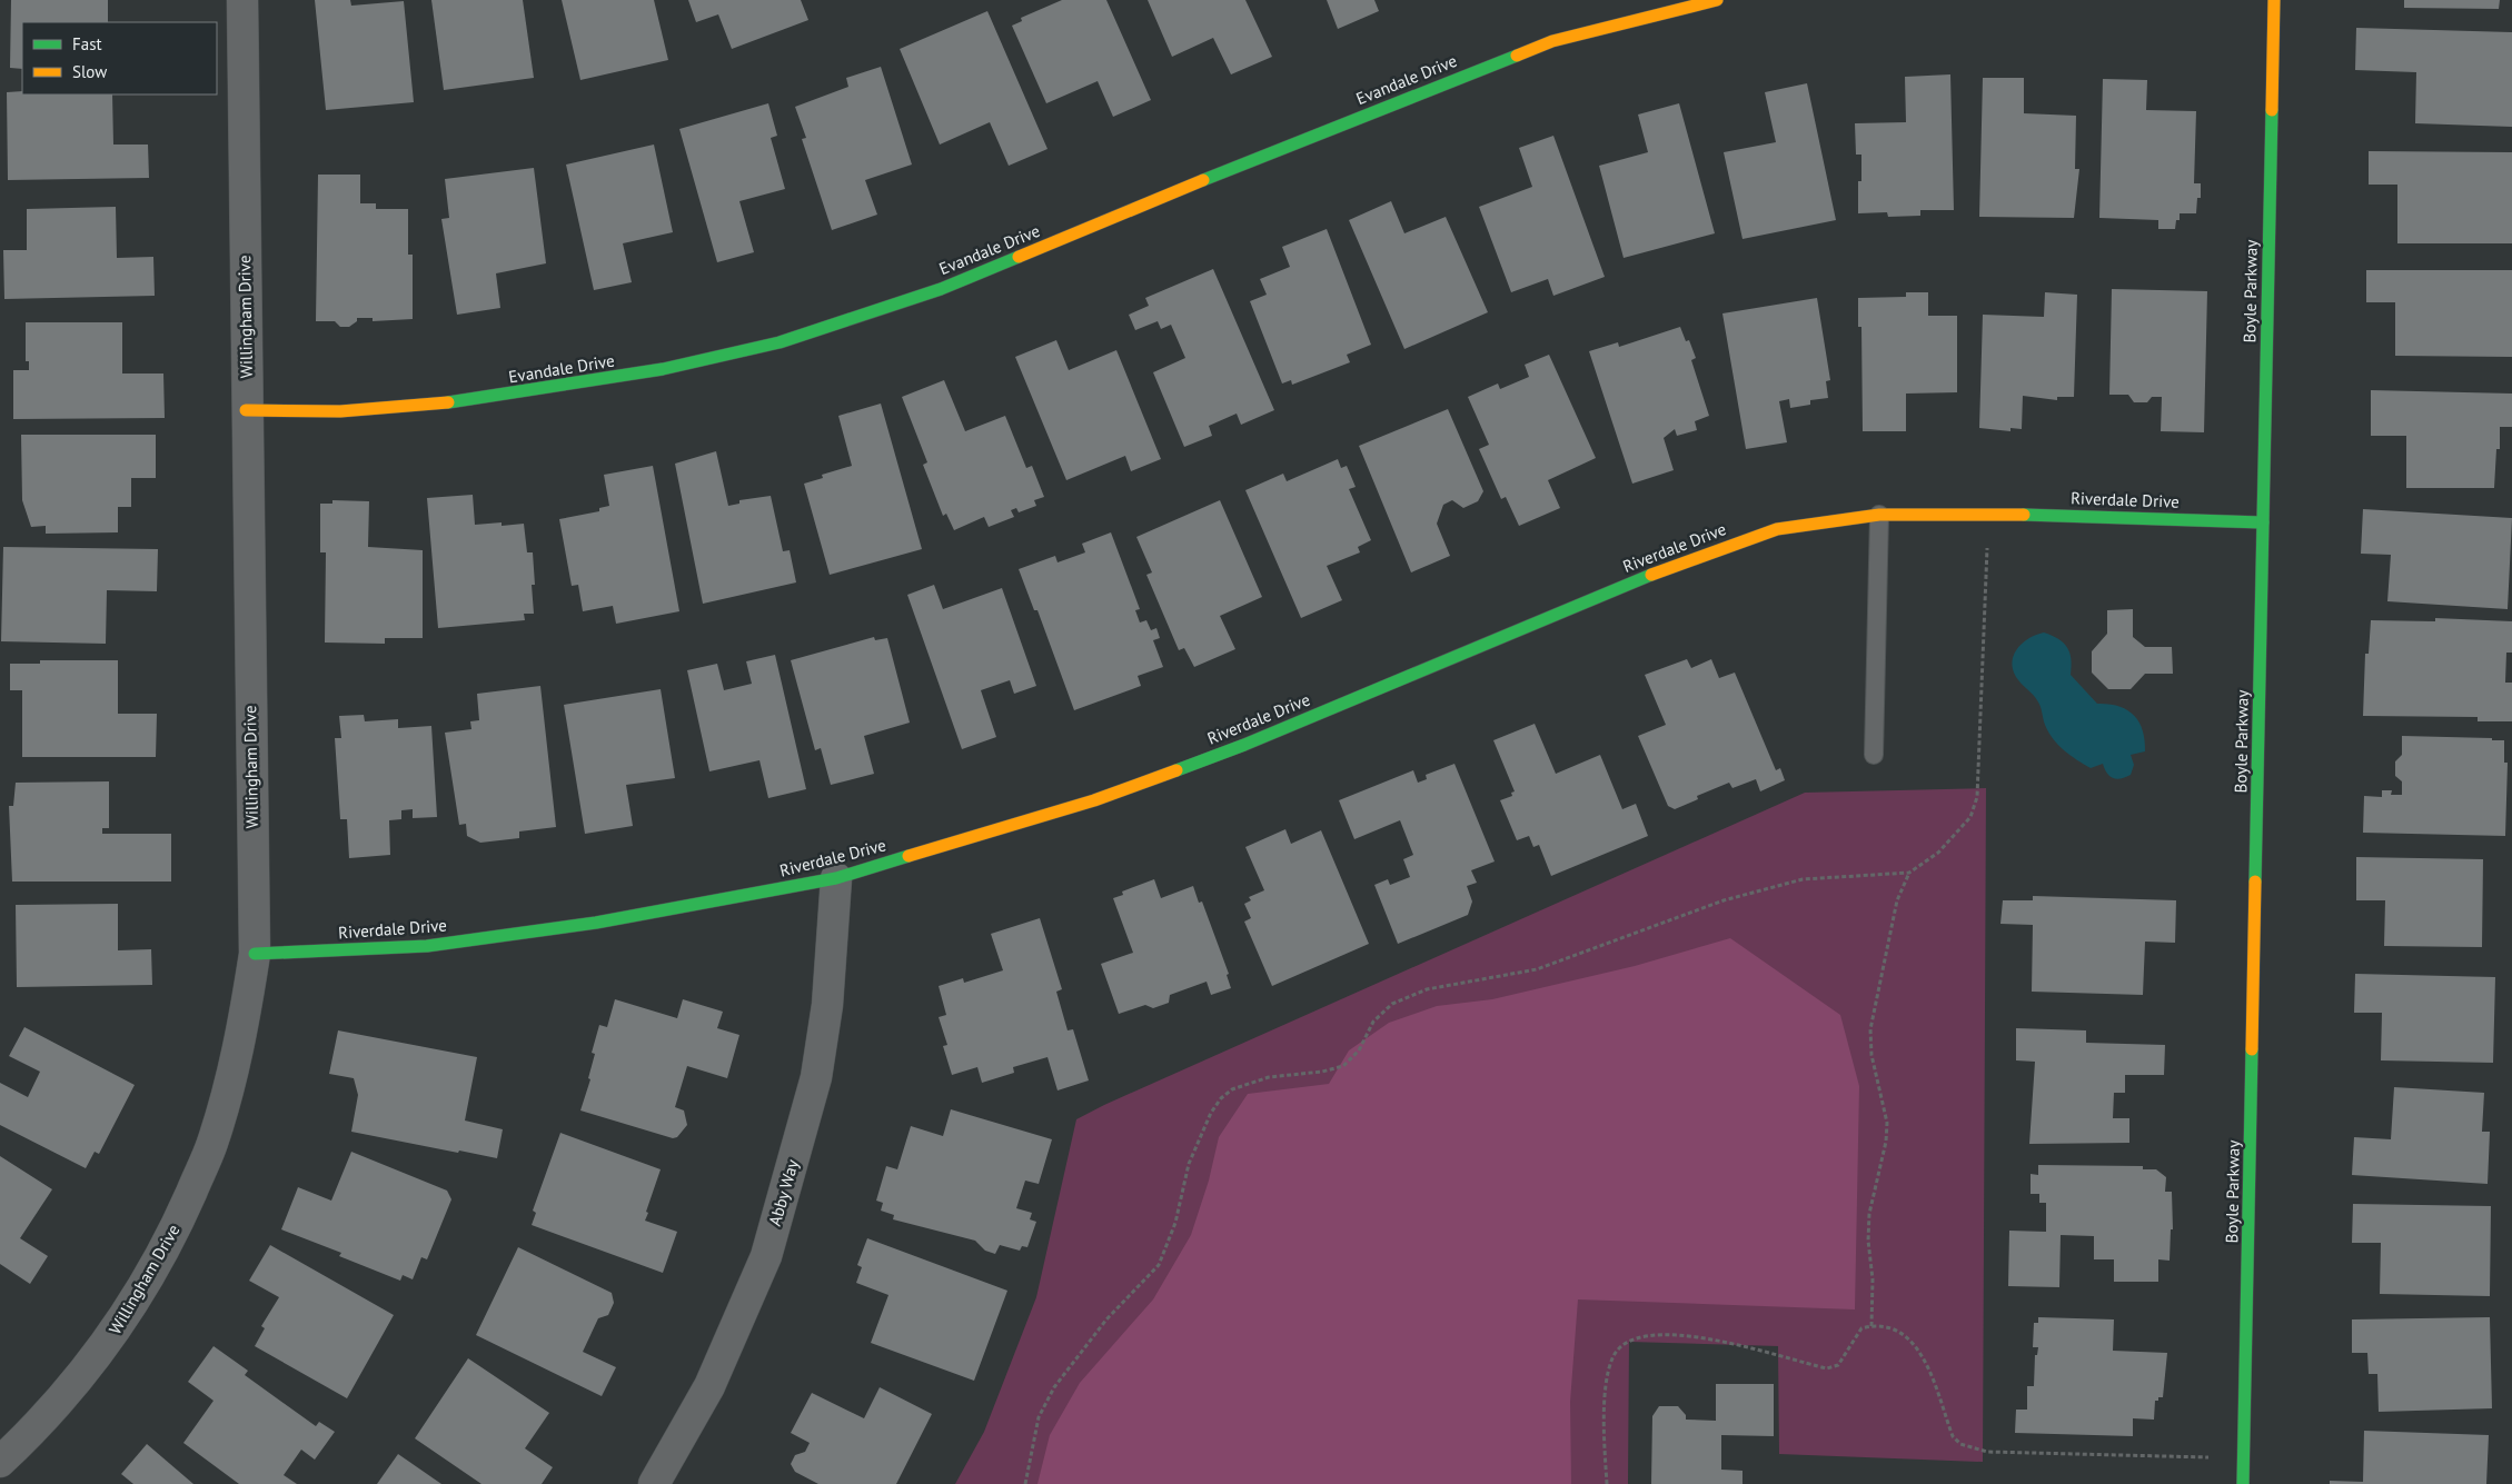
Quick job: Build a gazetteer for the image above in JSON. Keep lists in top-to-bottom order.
{
  "streets": {
    "street": [
      "Evandale Drive",
      "Boyle Parkway",
      "Willingham Drive",
      "Riverdale Drive",
      "Abby Way"
    ]
  },
  "crossings": [
    ["Evandale Drive", "Willingham Drive"],
    ["Boyle Parkway", "Riverdale Drive"],
    ["Willingham Drive", "Riverdale Drive"],
    ["Riverdale Drive", "Abby Way"]
  ],
  "legend": ["Fast", "Slow"]
}
